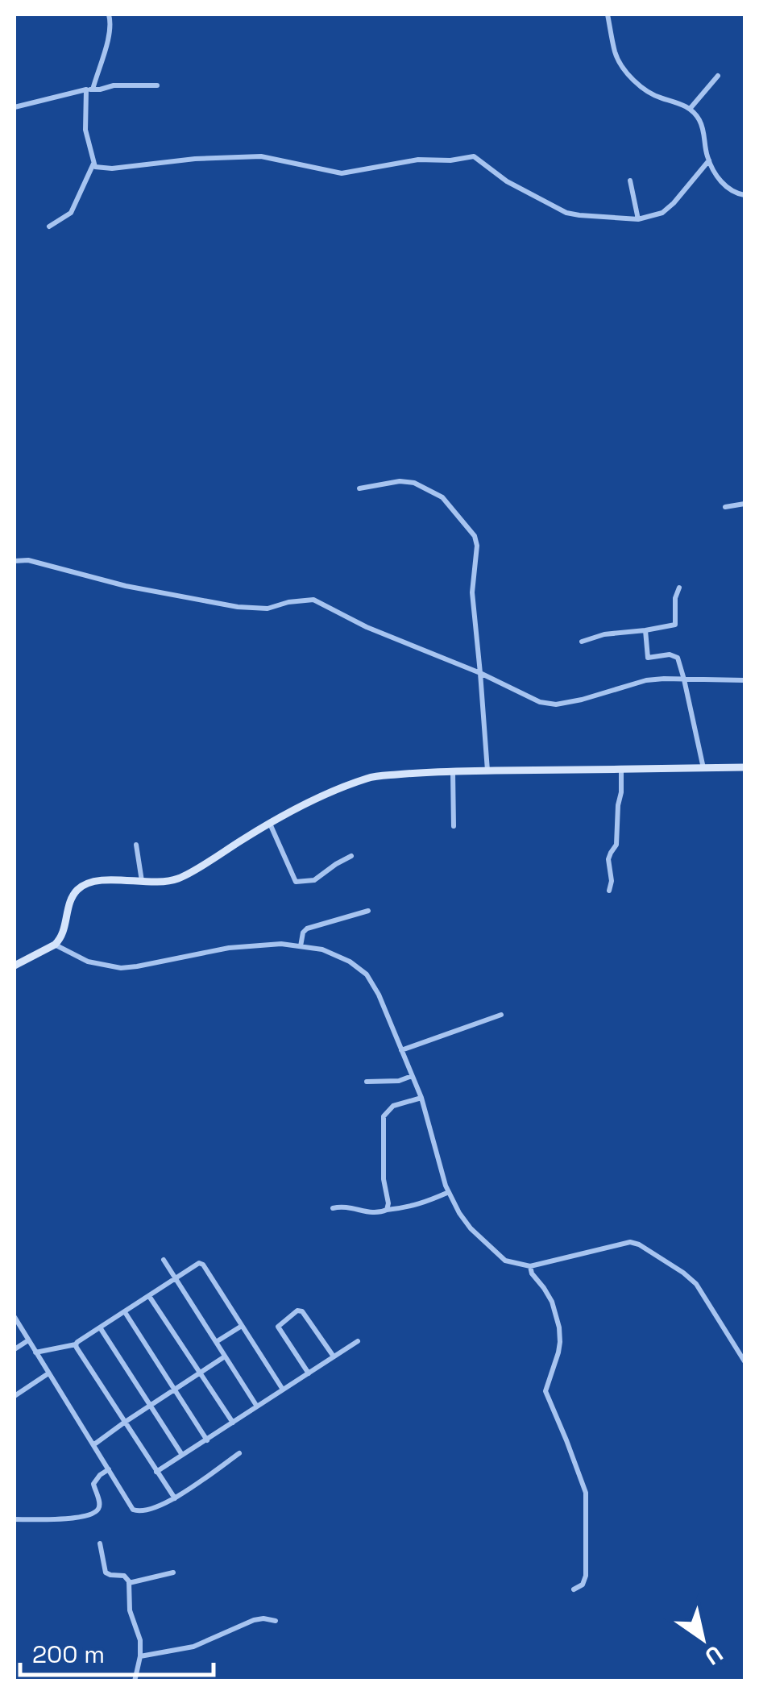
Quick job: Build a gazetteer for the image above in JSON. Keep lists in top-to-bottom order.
{
  "scale_bar": "200 m",
  "north": "bottom right"
}
